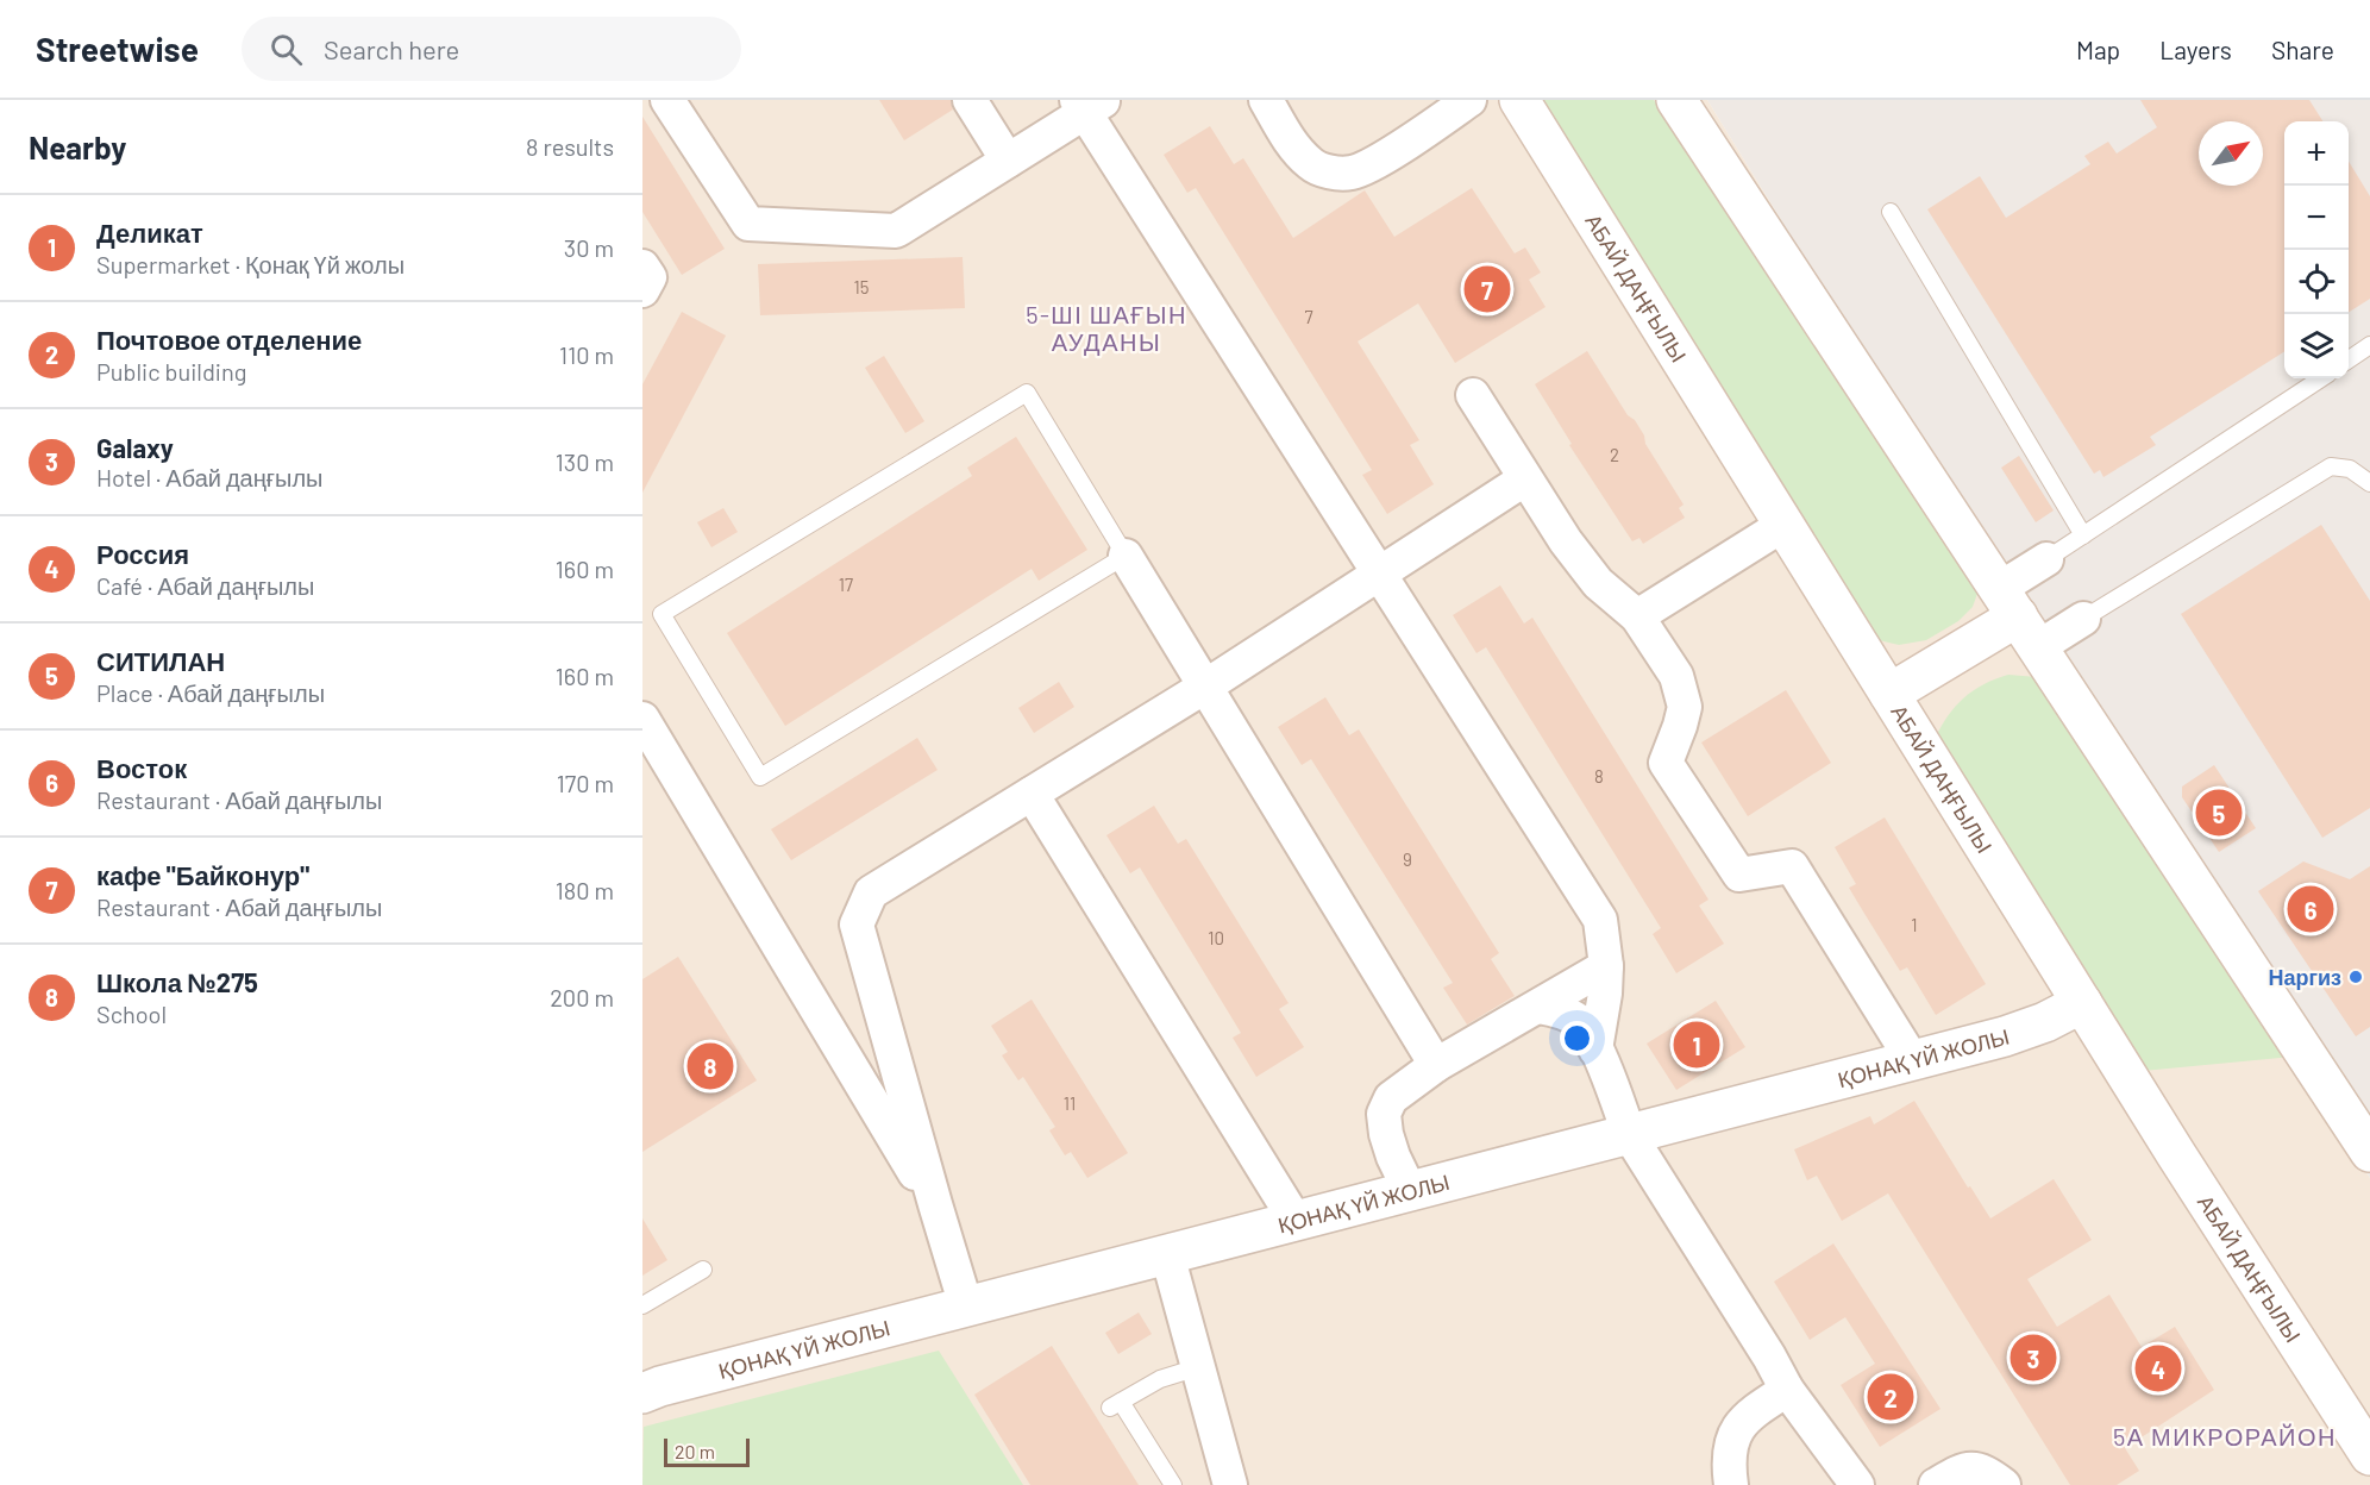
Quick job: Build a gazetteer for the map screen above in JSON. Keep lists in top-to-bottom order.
{
  "streets": {
    "main road": ["АБАЙ ДАҢҒЫЛЫ", "ҚОНАҚ ҮЙ ЖОЛЫ"]
  },
  "crossings": [
    ["АБАЙ ДАҢҒЫЛЫ", "ҚОНАҚ ҮЙ ЖОЛЫ"]
  ],
  "districts": ["5-ШІ ШАҒЫН АУДАНЫ", "5А МИКРОРАЙОН"],
  "places": ["Наргиз"],
  "house_numbers": [
    "15",
    "7",
    "2",
    "17",
    "8",
    "9",
    "1",
    "10",
    "11"
  ],
  "scale_bar": "20 m",
  "north": "top right",
  "page": {
    "header": "Streetwise",
    "search": "Search here",
    "nav": ["Map", "Layers", "Share"],
    "heading": ["Nearby", "8 results"],
    "map_buttons": ["+", "−"],
    "list": [
      {
        "mark": "1",
        "name": "Деликат",
        "note": "Supermarket · Қонақ Үй жолы",
        "value": "30 m"
      },
      {
        "mark": "2",
        "name": "Почтовое отделение",
        "note": "Public building",
        "value": "110 m"
      },
      {
        "mark": "3",
        "name": "Galaxy",
        "note": "Hotel · Абай даңғылы",
        "value": "130 m"
      },
      {
        "mark": "4",
        "name": "Россия",
        "note": "Café · Абай даңғылы",
        "value": "160 m"
      },
      {
        "mark": "5",
        "name": "СИТИЛАН",
        "note": "Place · Абай даңғылы",
        "value": "160 m"
      },
      {
        "mark": "6",
        "name": "Восток",
        "note": "Restaurant · Абай даңғылы",
        "value": "170 m"
      },
      {
        "mark": "7",
        "name": "кафе \"Байконур\"",
        "note": "Restaurant · Абай даңғылы",
        "value": "180 m"
      },
      {
        "mark": "8",
        "name": "Школа №275",
        "note": "School",
        "value": "200 m"
      }
    ],
    "pins": [
      "7",
      "5",
      "6",
      "1",
      "8",
      "3",
      "4",
      "2"
    ],
    "scale": "20 m"
  }
}
